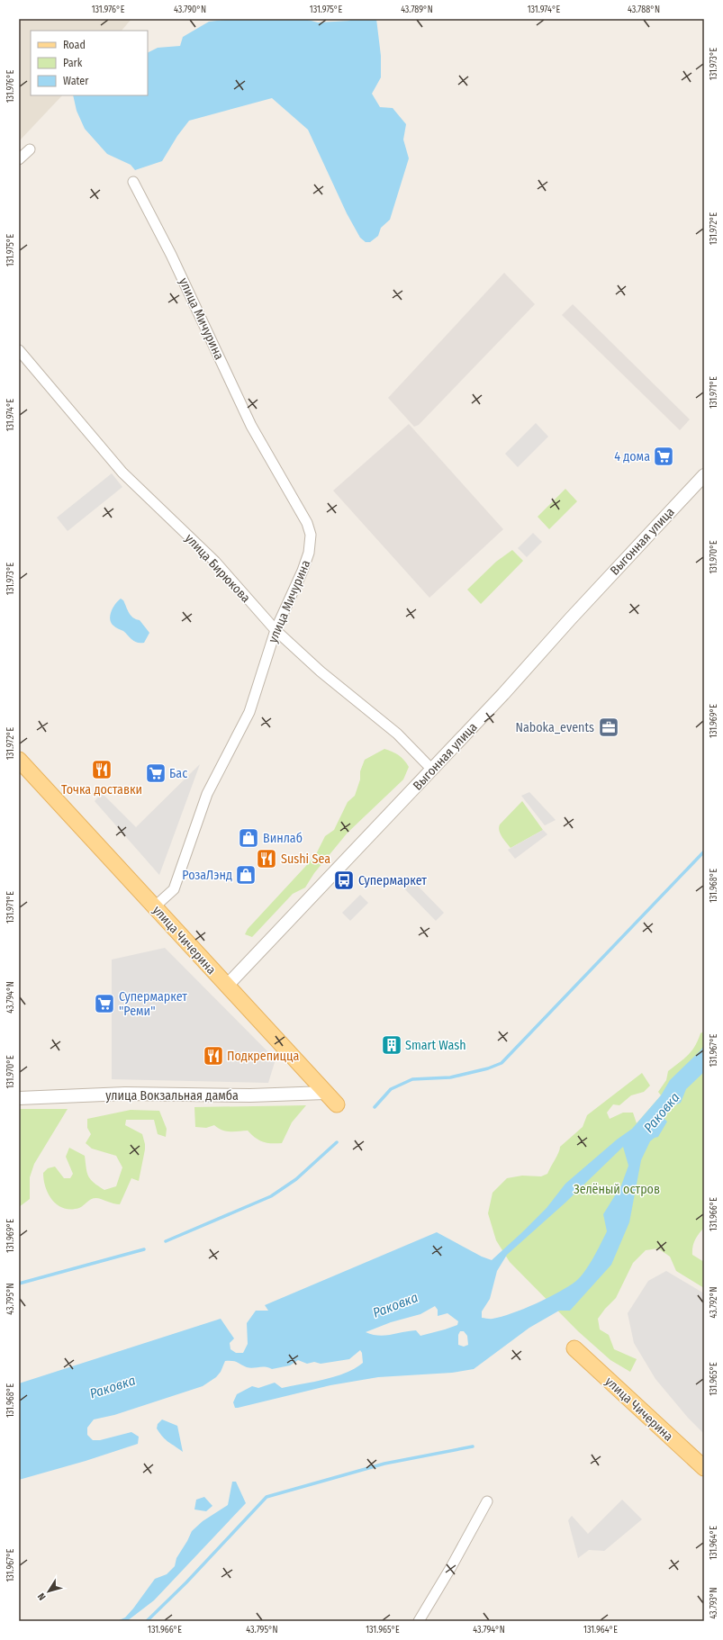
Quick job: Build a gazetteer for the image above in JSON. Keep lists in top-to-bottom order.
{
  "streets": {
    "main road": ["улица Чичерина"],
    "street": [
      "улица Мичурина",
      "Выгонная улица",
      "улица Бирюкова",
      "улица Вокзальная дамба"
    ]
  },
  "crossings": [
    ["улица Мичурина", "улица Бирюкова"],
    ["улица Мичурина", "улица Чичерина"],
    ["Выгонная улица", "улица Бирюкова"],
    ["Выгонная улица", "улица Чичерина"],
    ["улица Чичерина", "улица Вокзальная дамба"]
  ],
  "water": ["Раковка"],
  "parks": ["Зелёный остров"],
  "places": {
    "supermarket": ["4 дома", "Бас", "Супермаркет \"Реми\""],
    "office": ["Naboka_events"],
    "restaurant": ["Точка доставки", "Sushi Sea", "Подкрепицца"],
    "shop": ["Винлаб", "РозаЛэнд"],
    "bus stop": ["Супермаркет"],
    "building": ["Smart Wash"]
  },
  "legend": ["Road", "Park", "Water"],
  "north": "bottom left",
  "coordinates": [
    "131.976°E",
    "43.790°N",
    "131.975°E",
    "43.789°N",
    "131.974°E",
    "43.788°N",
    "131.973°E",
    "131.972°E",
    "131.971°E",
    "131.970°E",
    "131.969°E",
    "131.968°E",
    "43.794°N",
    "131.967°E",
    "131.966°E",
    "43.795°N",
    "43.792°N",
    "131.965°E",
    "131.964°E",
    "43.793°N"
  ]
}
